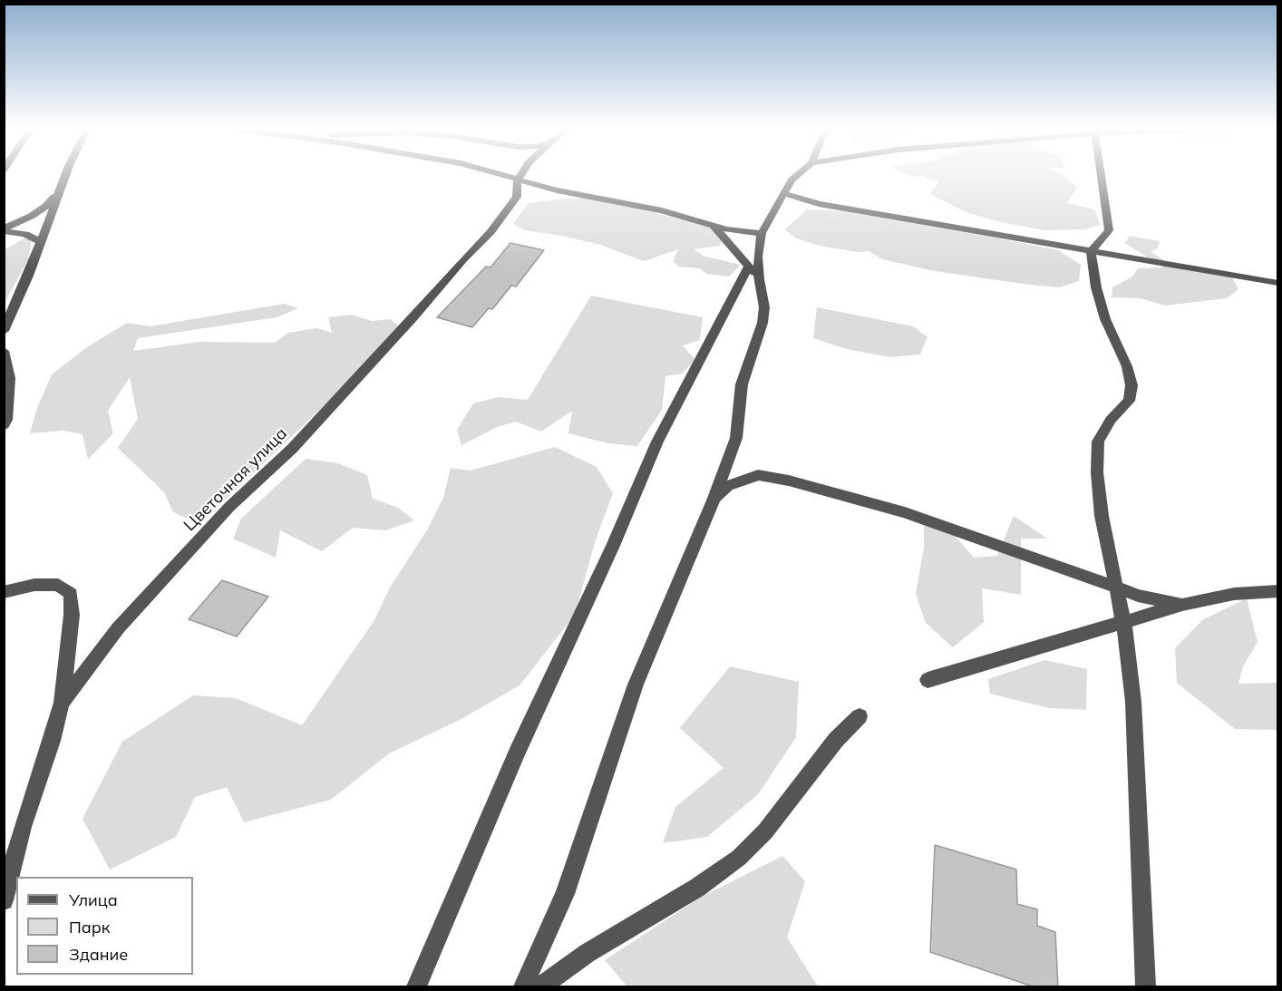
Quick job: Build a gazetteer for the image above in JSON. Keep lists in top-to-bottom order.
{
  "streets": {
    "street": ["Цветочная улица"]
  },
  "legend": ["Улица", "Парк", "Здание"]
}
